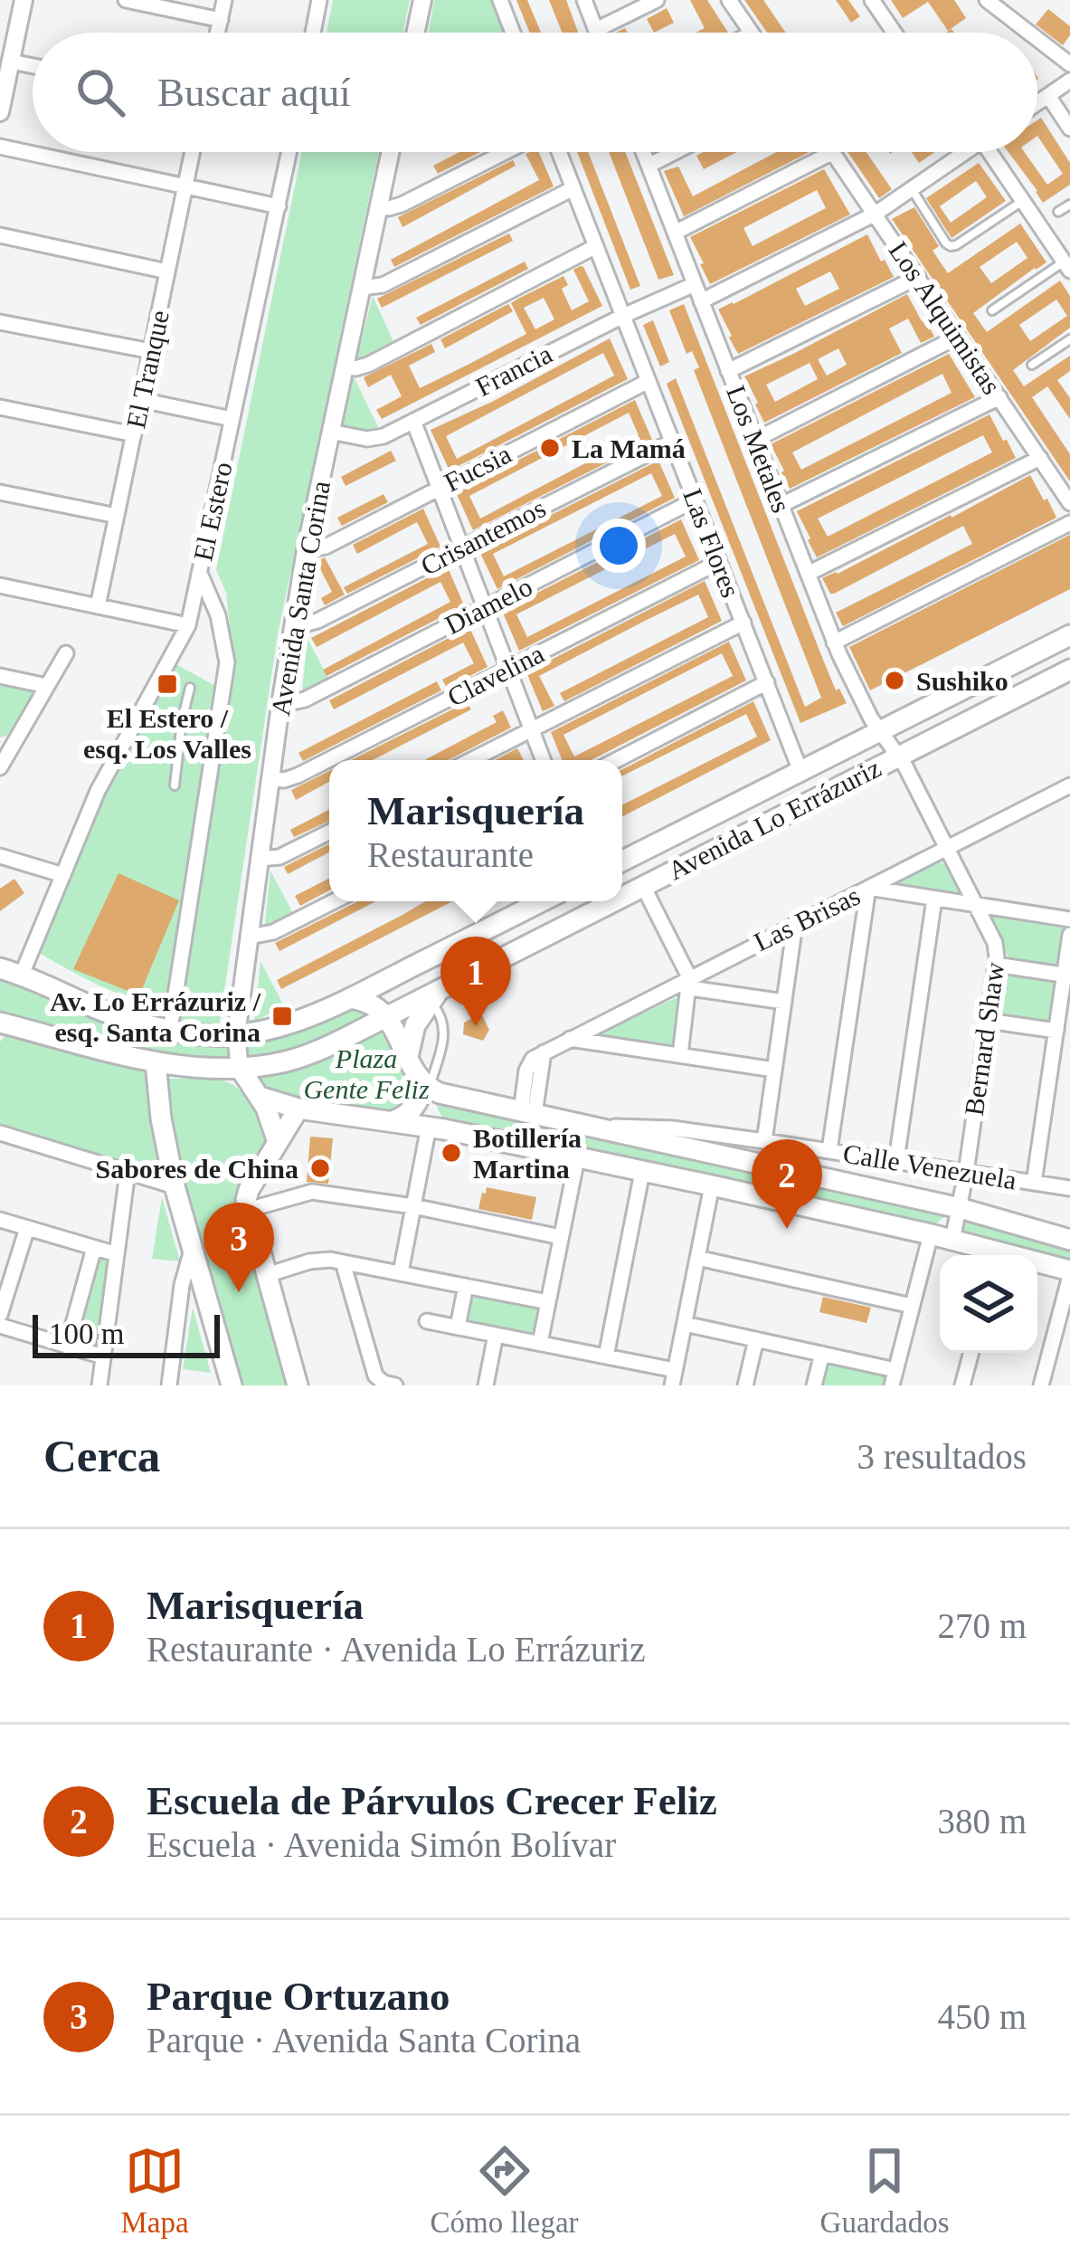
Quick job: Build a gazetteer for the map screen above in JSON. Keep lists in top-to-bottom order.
{
  "streets": {
    "main road": ["Avenida Lo Errázuriz"],
    "street": [
      "Los Alquimistas",
      "El Tranque",
      "Francia",
      "Los Metales",
      "Fucsia",
      "El Estero",
      "Crisantemos",
      "Las Flores",
      "Avenida Santa Corina",
      "Diamelo",
      "Clavelina",
      "Las Brisas",
      "Bernard Shaw",
      "Calle Venezuela"
    ]
  },
  "crossings": [
    ["Francia", "Los Metales"],
    ["Francia", "Las Flores"],
    ["Francia", "Avenida Santa Corina"],
    ["Los Metales", "Avenida Lo Errázuriz"],
    ["Los Metales", "Las Brisas"],
    ["Los Metales", "Bernard Shaw"],
    ["Fucsia", "Las Flores"],
    ["Fucsia", "Avenida Santa Corina"],
    ["Crisantemos", "Las Flores"],
    ["Crisantemos", "Avenida Santa Corina"],
    ["Las Flores", "Diamelo"],
    ["Las Flores", "Clavelina"],
    ["Las Flores", "Avenida Lo Errázuriz"],
    ["Avenida Santa Corina", "Diamelo"],
    ["Avenida Santa Corina", "Clavelina"],
    ["Avenida Santa Corina", "Avenida Lo Errázuriz"],
    ["Las Brisas", "Bernard Shaw"],
    ["Bernard Shaw", "Calle Venezuela"]
  ],
  "parks": ["Plaza Gente Feliz"],
  "places": {
    "other": [
      "La Mamá",
      "Sushiko",
      "Botillería Martina",
      "Sabores de China"
    ],
    "transit": ["El Estero / esq. Los Valles", "Av. Lo Errázuriz / esq. Santa Corina"]
  },
  "scale_bar": "100 m",
  "page": {
    "search": "Buscar aquí",
    "popup": ["Marisquería", "Restaurante"],
    "pins": ["1", "2", "3"],
    "scale": "100 m",
    "heading": ["Cerca", "3 resultados"],
    "list": [
      {
        "mark": "1",
        "name": "Marisquería",
        "note": "Restaurante · Avenida Lo Errázuriz",
        "value": "270 m"
      },
      {
        "mark": "2",
        "name": "Escuela de Párvulos Crecer Feliz",
        "note": "Escuela · Avenida Simón Bolívar",
        "value": "380 m"
      },
      {
        "mark": "3",
        "name": "Parque Ortuzano",
        "note": "Parque · Avenida Santa Corina",
        "value": "450 m"
      }
    ],
    "nav": ["Mapa", "Cómo llegar", "Guardados"]
  }
}
